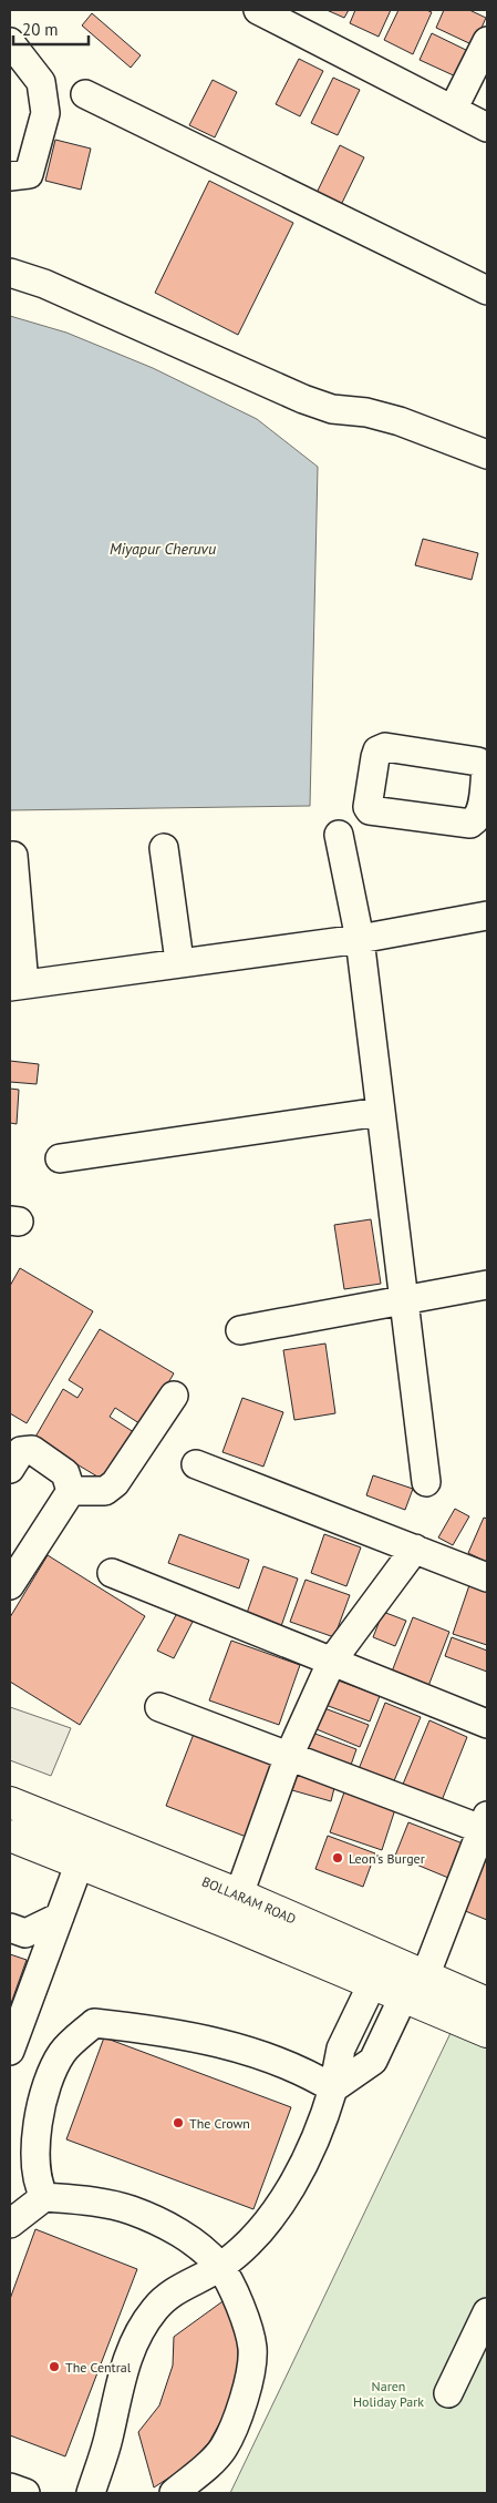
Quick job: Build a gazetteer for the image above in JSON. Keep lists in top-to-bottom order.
{
  "streets": {
    "main road": ["BOLLARAM ROAD"]
  },
  "water": ["Miyapur Cheruvu"],
  "parks": ["Naren Holiday Park"],
  "places": ["Leon's Burger", "The Crown", "The Central"],
  "scale_bar": "20 m"
}
